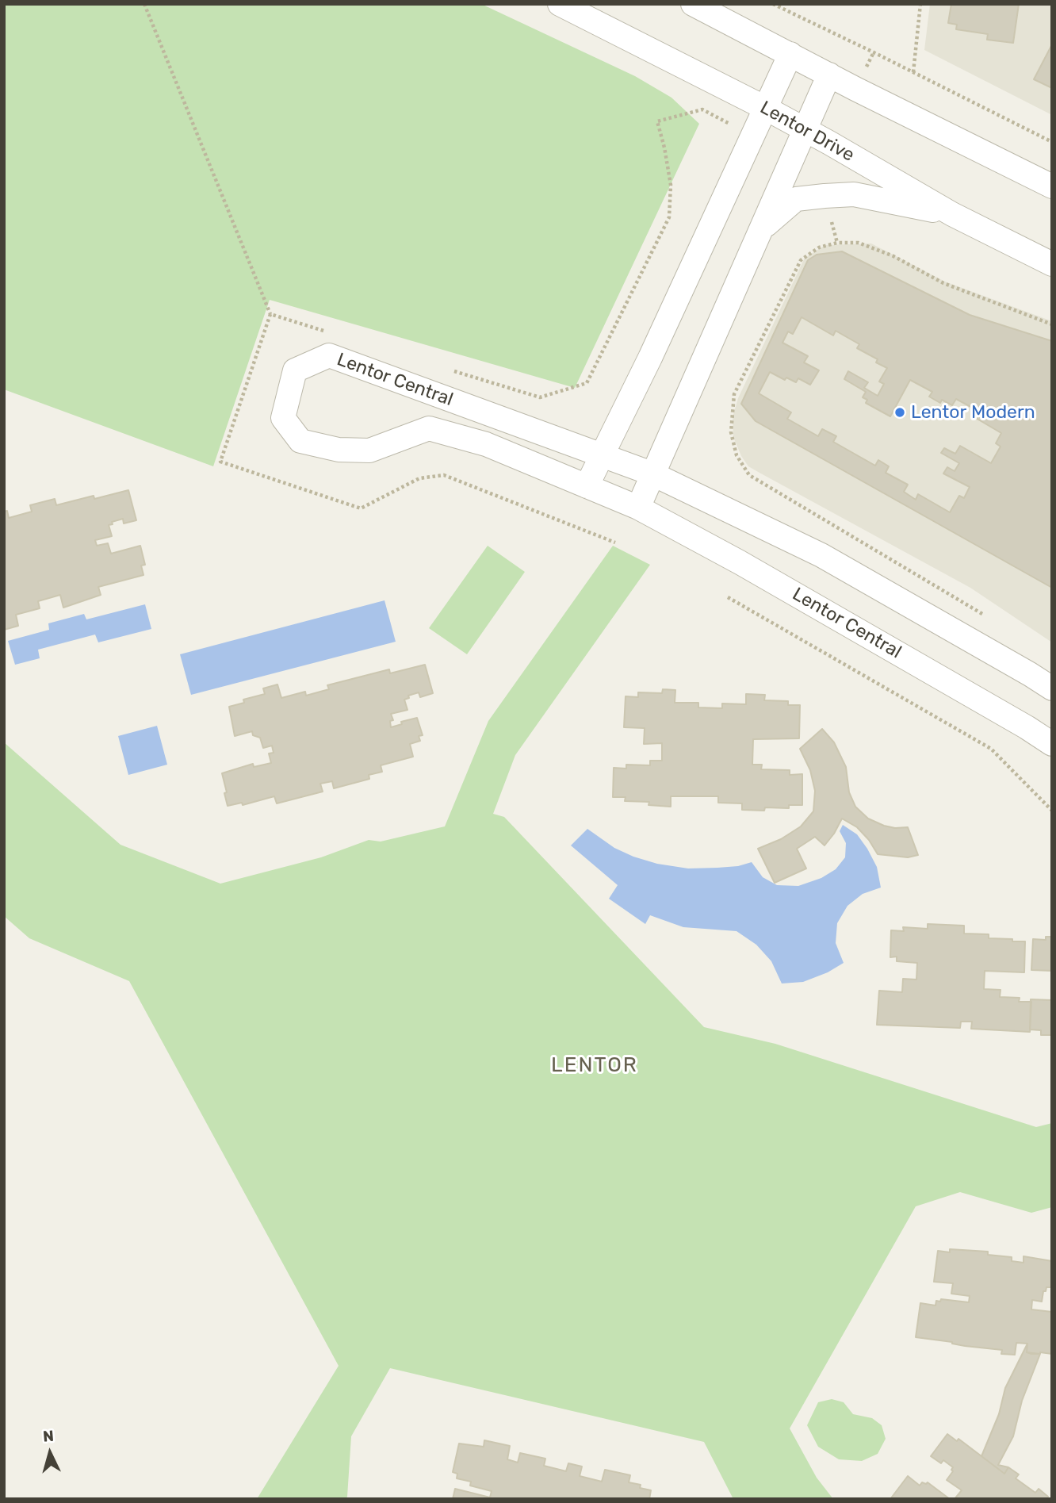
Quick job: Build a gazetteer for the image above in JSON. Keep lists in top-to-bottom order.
{
  "streets": {
    "street": ["Lentor Drive", "Lentor Central"]
  },
  "districts": ["LENTOR"],
  "places": ["Lentor Modern"],
  "north": "top"
}
